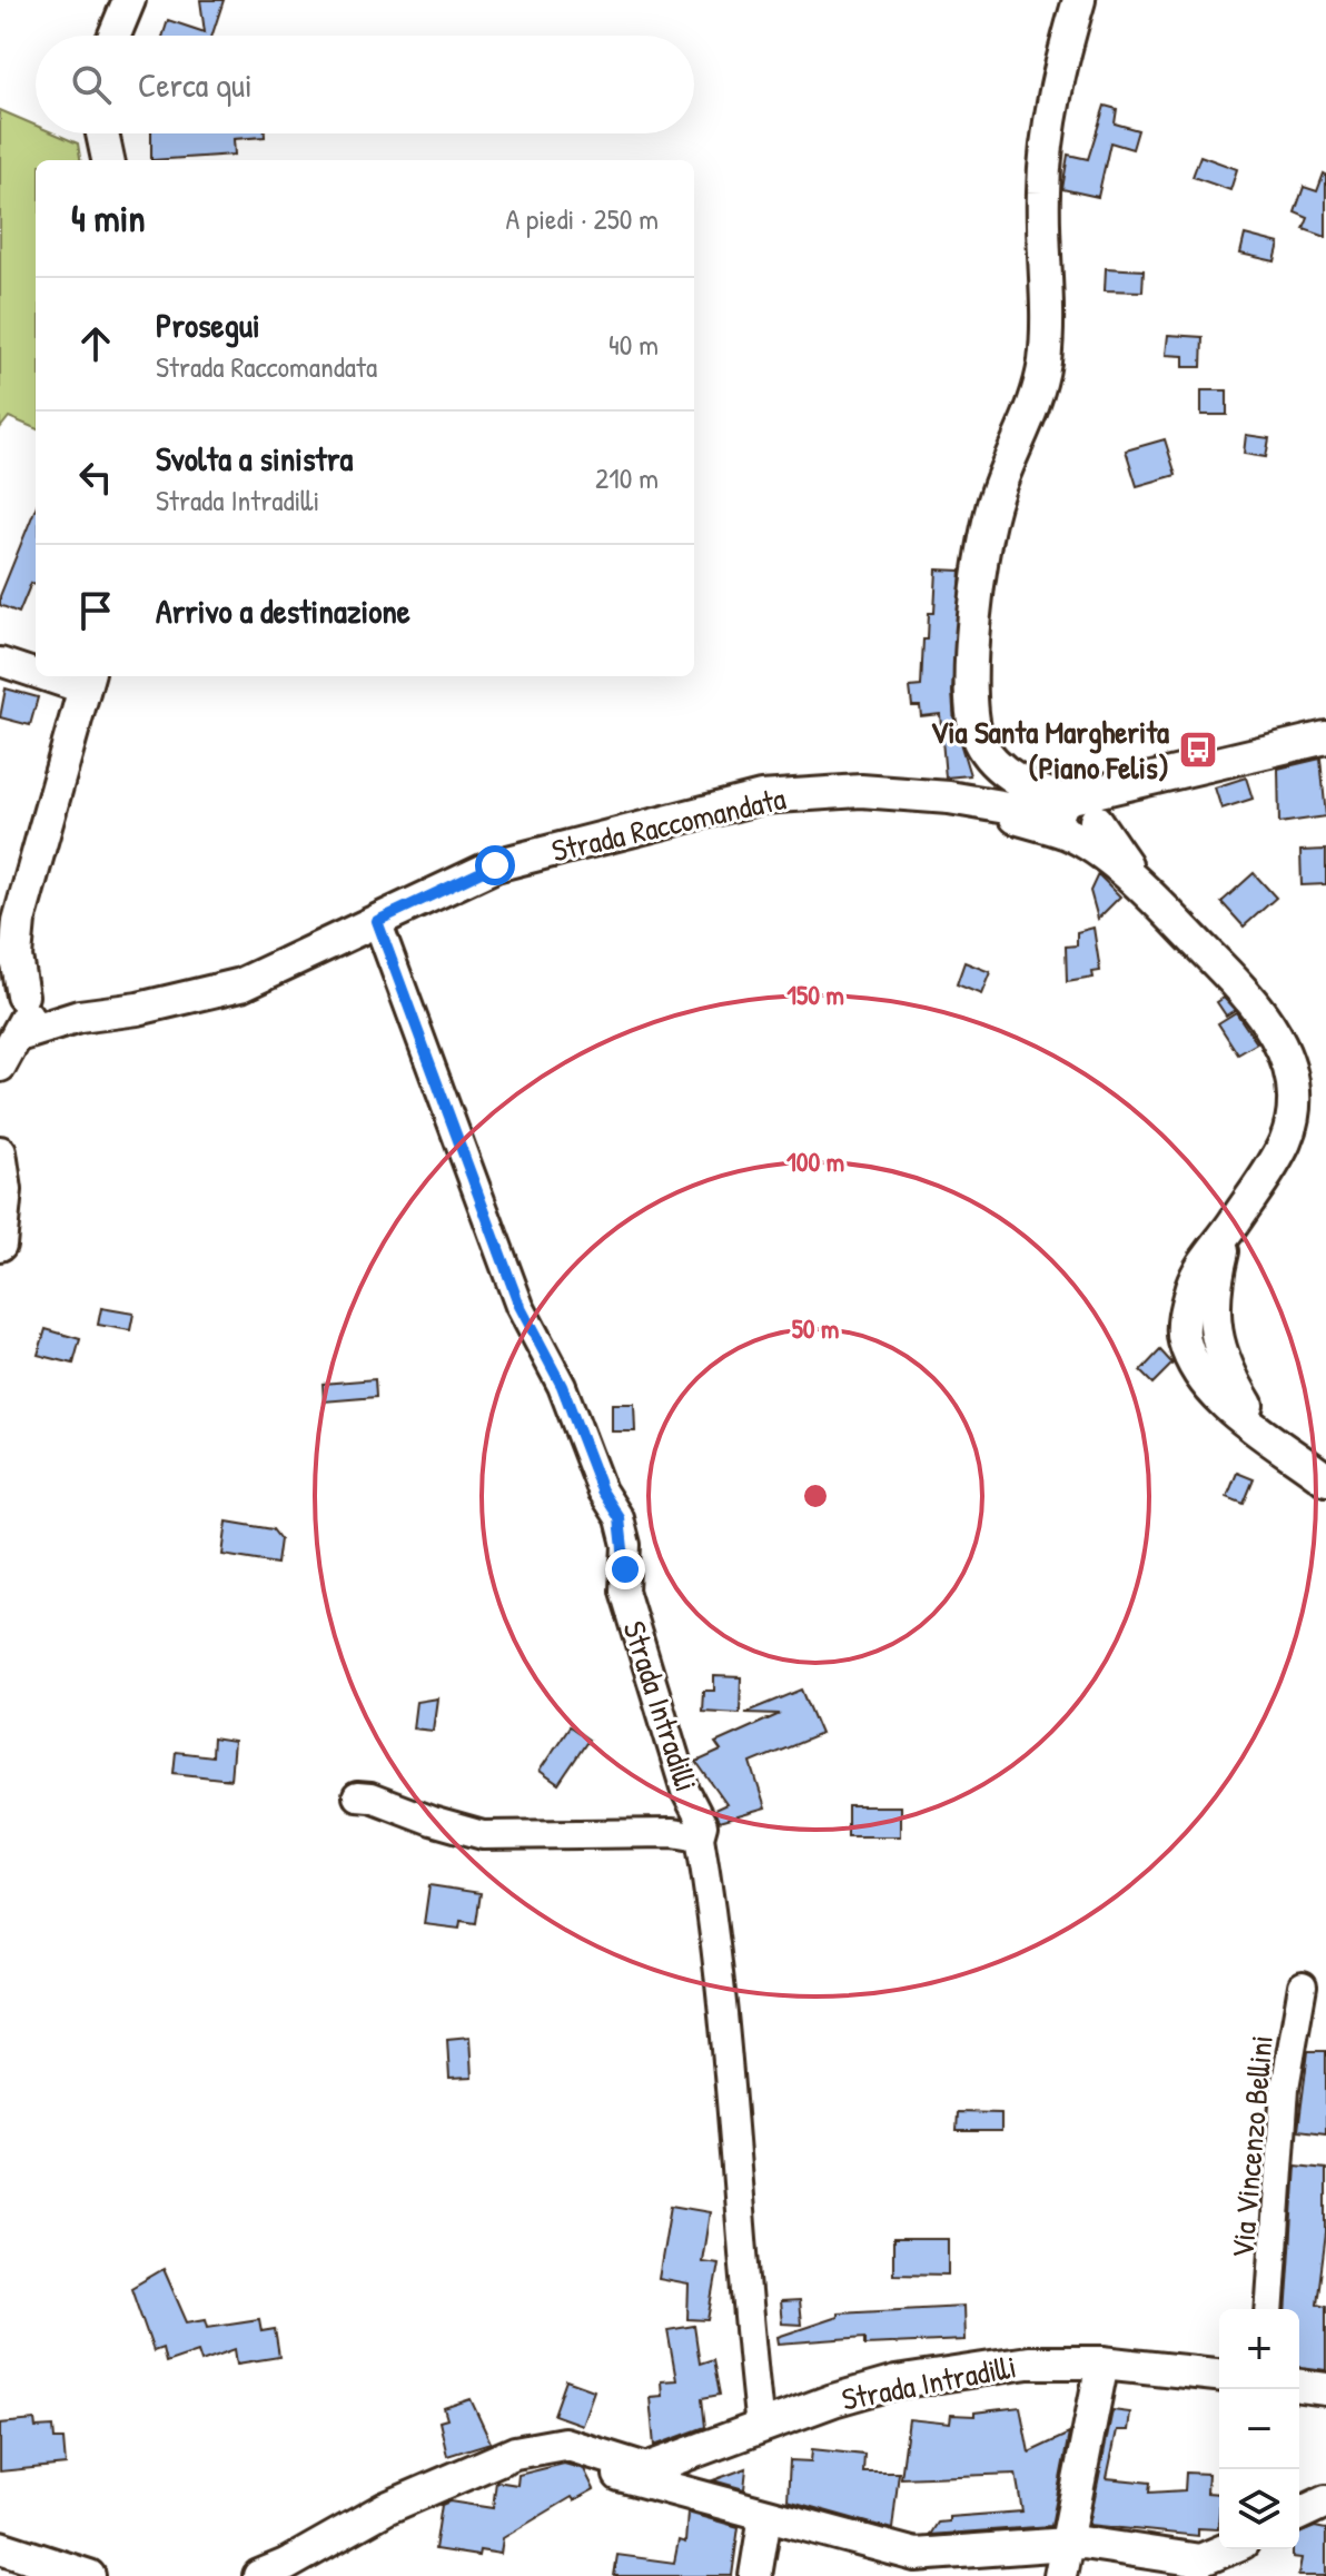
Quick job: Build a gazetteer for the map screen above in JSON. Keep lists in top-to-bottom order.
{
  "streets": {
    "street": ["Strada Raccomandata", "Strada Intradilli", "Via Vincenzo Bellini"]
  },
  "crossings": [
    ["Strada Raccomandata", "Strada Intradilli"]
  ],
  "places": {
    "bus stop": ["Via Santa Margherita (Piano Felis)"]
  },
  "page": {
    "search": "Cerca qui",
    "heading": ["4 min", "A piedi · 250 m"],
    "list": [
      ["Prosegui", "Strada Raccomandata", "40 m"],
      ["Svolta a sinistra", "Strada Intradilli", "210 m"],
      "Arrivo a destinazione"
    ],
    "map_buttons": ["+", "−"]
  },
  "rings": ["150 m", "100 m", "50 m"]
}
